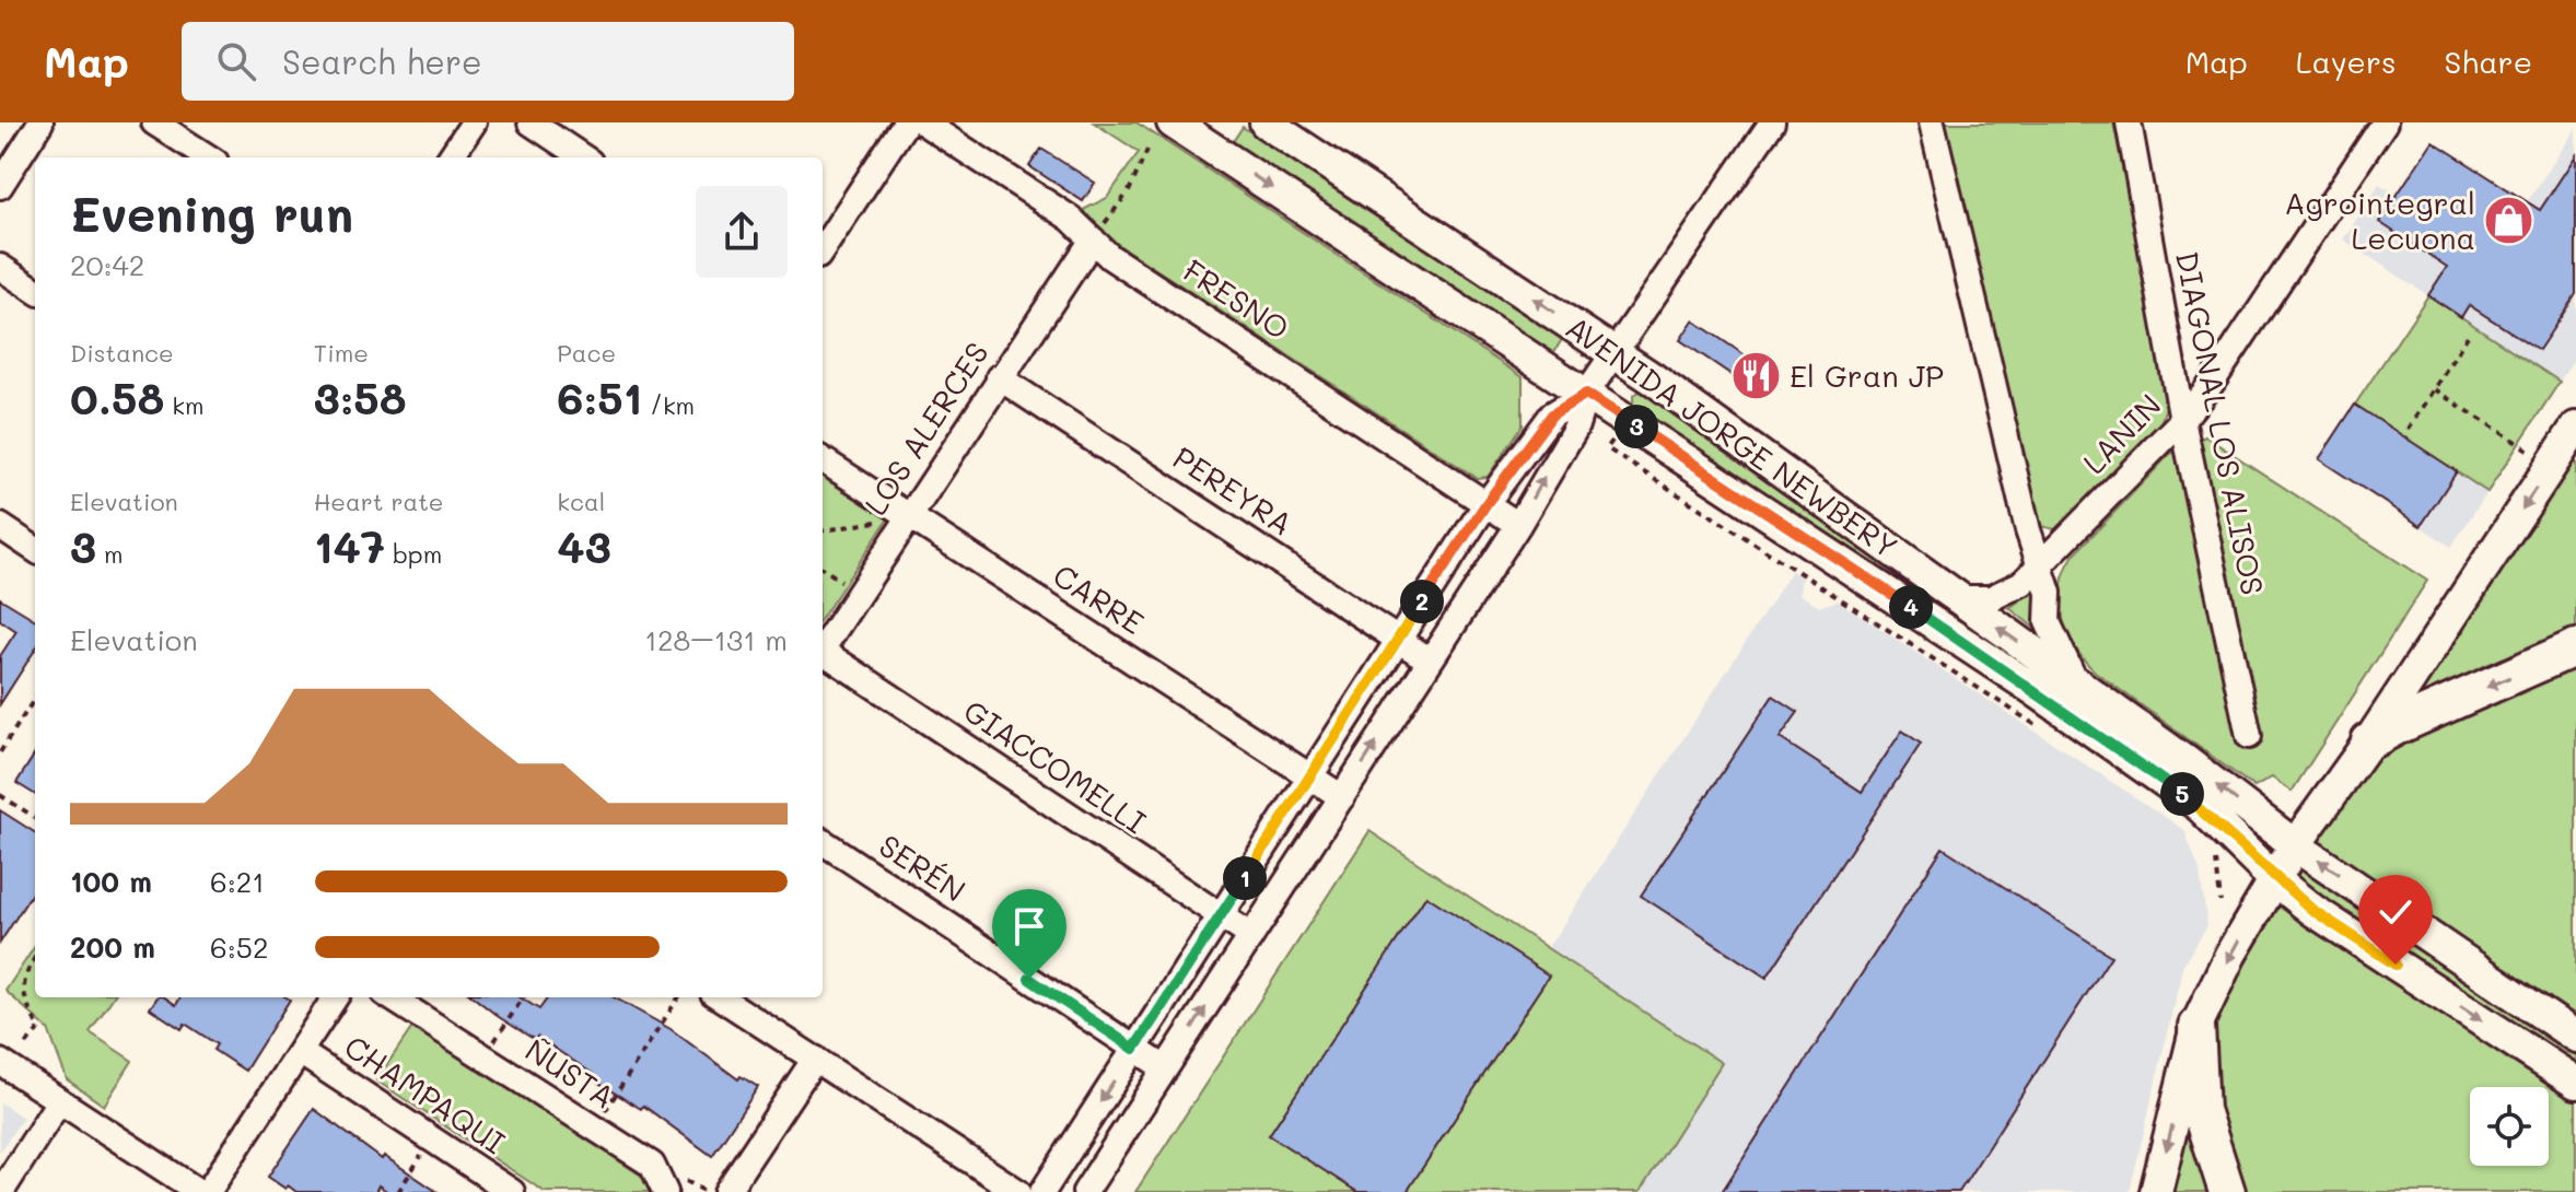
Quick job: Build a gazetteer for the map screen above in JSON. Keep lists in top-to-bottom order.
{
  "streets": {
    "main road": ["AVENIDA JORGE NEWBERY"],
    "street": [
      "FRESNO",
      "DIAGONAL LOS ALISOS",
      "LOS ALERCES",
      "LANIN",
      "PEREYRA",
      "CARRE",
      "GIACCOMELLI",
      "SERÉN",
      "ÑUSTA",
      "CHAMPAQUI"
    ]
  },
  "crossings": [
    ["FRESNO", "LOS ALERCES"],
    ["DIAGONAL LOS ALISOS", "LANIN"],
    ["LOS ALERCES", "PEREYRA"],
    ["LOS ALERCES", "CARRE"],
    ["LANIN", "AVENIDA JORGE NEWBERY"]
  ],
  "places": {
    "shop": ["Agrointegral Lecuona"],
    "restaurant": ["El Gran JP"]
  },
  "page": {
    "header": "Map",
    "search": "Search here",
    "nav": ["Map", "Layers", "Share"],
    "heading": ["Evening run", "20:42"],
    "stats": [
      ["Distance", "0.58 km"],
      ["Time", "3:58"],
      ["Pace", "6:51 /km"],
      ["Elevation", "3 m"],
      ["Heart rate", "147 bpm"],
      ["kcal", "43"]
    ],
    "pins": [
      "3",
      "2",
      "4",
      "5",
      "1"
    ],
    "chart": ["Elevation", "128–131 m"],
    "list": [
      {
        "name": "100 m",
        "note": "6:21"
      },
      {
        "name": "200 m",
        "note": "6:52"
      }
    ]
  }
}
